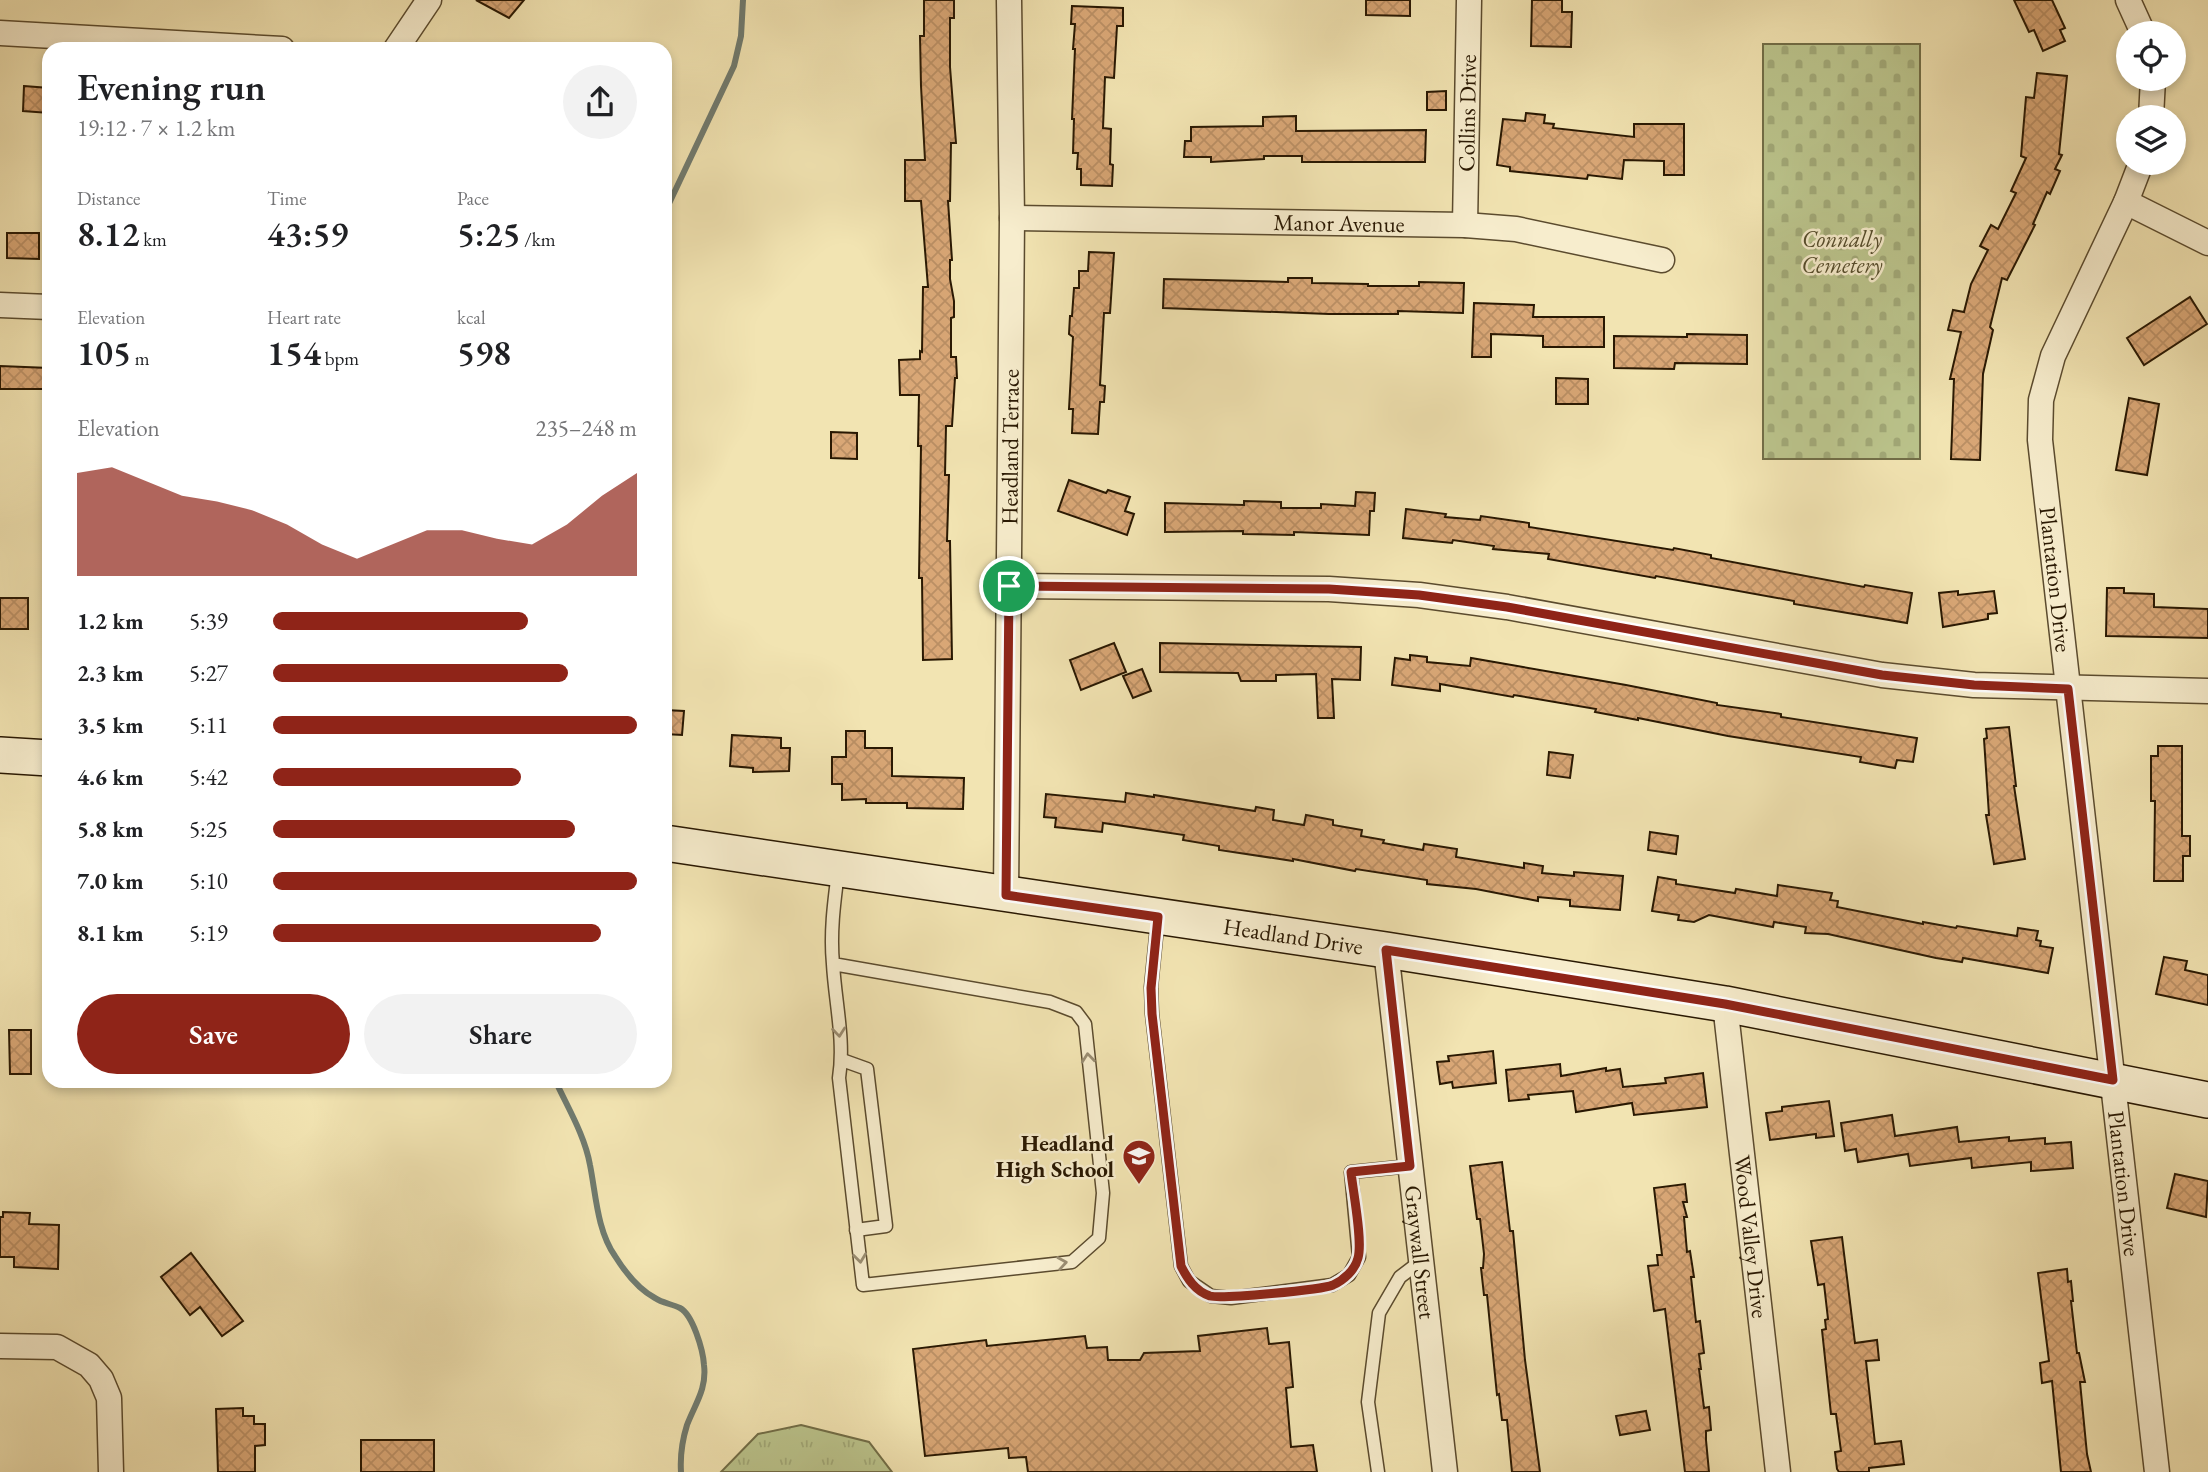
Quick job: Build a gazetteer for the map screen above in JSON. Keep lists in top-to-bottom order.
{
  "streets": {
    "main road": ["Headland Drive"],
    "street": [
      "Collins Drive",
      "Manor Avenue",
      "Headland Terrace",
      "Plantation Drive",
      "Wood Valley Drive",
      "Graywall Street"
    ]
  },
  "crossings": [
    ["Collins Drive", "Manor Avenue"],
    ["Manor Avenue", "Headland Terrace"],
    ["Headland Terrace", "Headland Drive"],
    ["Plantation Drive", "Headland Drive"],
    ["Headland Drive", "Wood Valley Drive"],
    ["Headland Drive", "Graywall Street"]
  ],
  "parks": ["Connally Cemetery"],
  "places": {
    "school or university": ["Headland High School"]
  },
  "page": {
    "heading": ["Evening run", "19:12 · 7 × 1.2 km"],
    "stats": [
      ["Distance", "8.12 km"],
      ["Time", "43:59"],
      ["Pace", "5:25 /km"],
      ["Elevation", "105 m"],
      ["Heart rate", "154 bpm"],
      ["kcal", "598"]
    ],
    "chart": ["Elevation", "235–248 m"],
    "list": [
      {
        "name": "1.2 km",
        "note": "5:39"
      },
      {
        "name": "2.3 km",
        "note": "5:27"
      },
      {
        "name": "3.5 km",
        "note": "5:11"
      },
      {
        "name": "4.6 km",
        "note": "5:42"
      },
      {
        "name": "5.8 km",
        "note": "5:25"
      },
      {
        "name": "7.0 km",
        "note": "5:10"
      },
      {
        "name": "8.1 km",
        "note": "5:19"
      }
    ],
    "buttons": ["Save", "Share"]
  }
}
